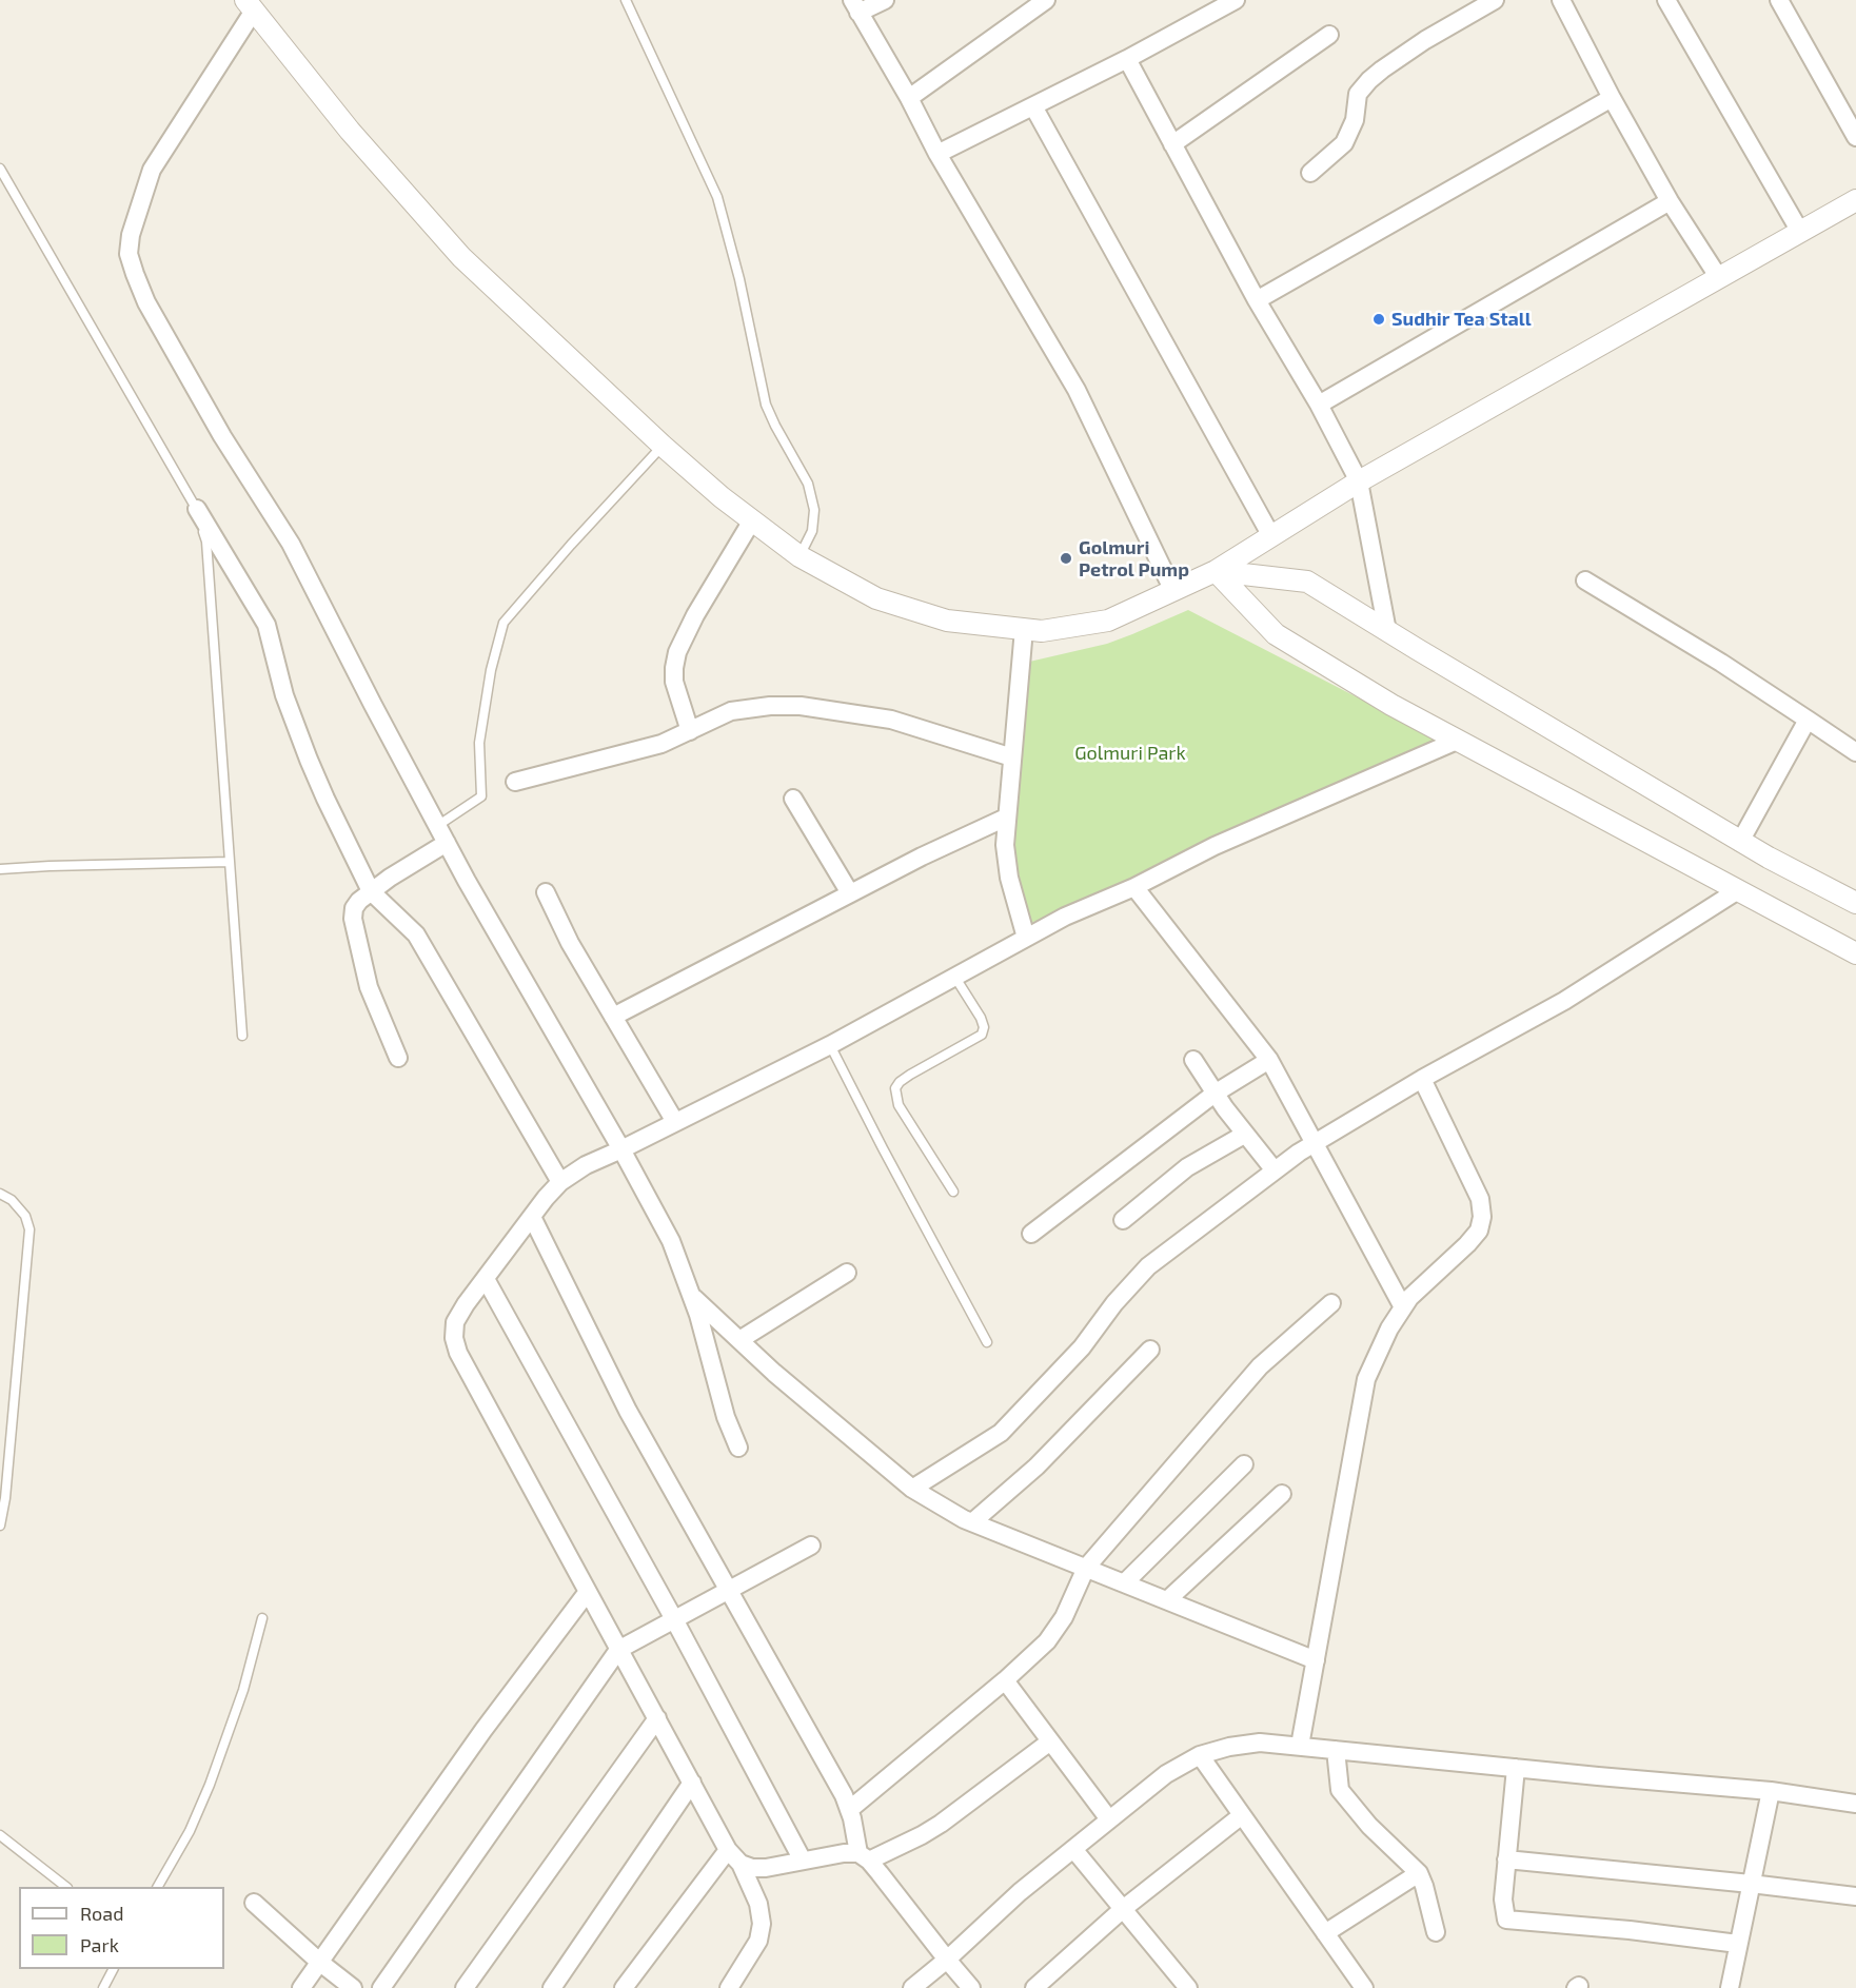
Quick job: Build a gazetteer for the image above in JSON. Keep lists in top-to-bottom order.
{
  "parks": ["Golmuri Park"],
  "places": ["Sudhir Tea Stall", "Golmuri Petrol Pump"],
  "legend": ["Road", "Park"]
}
